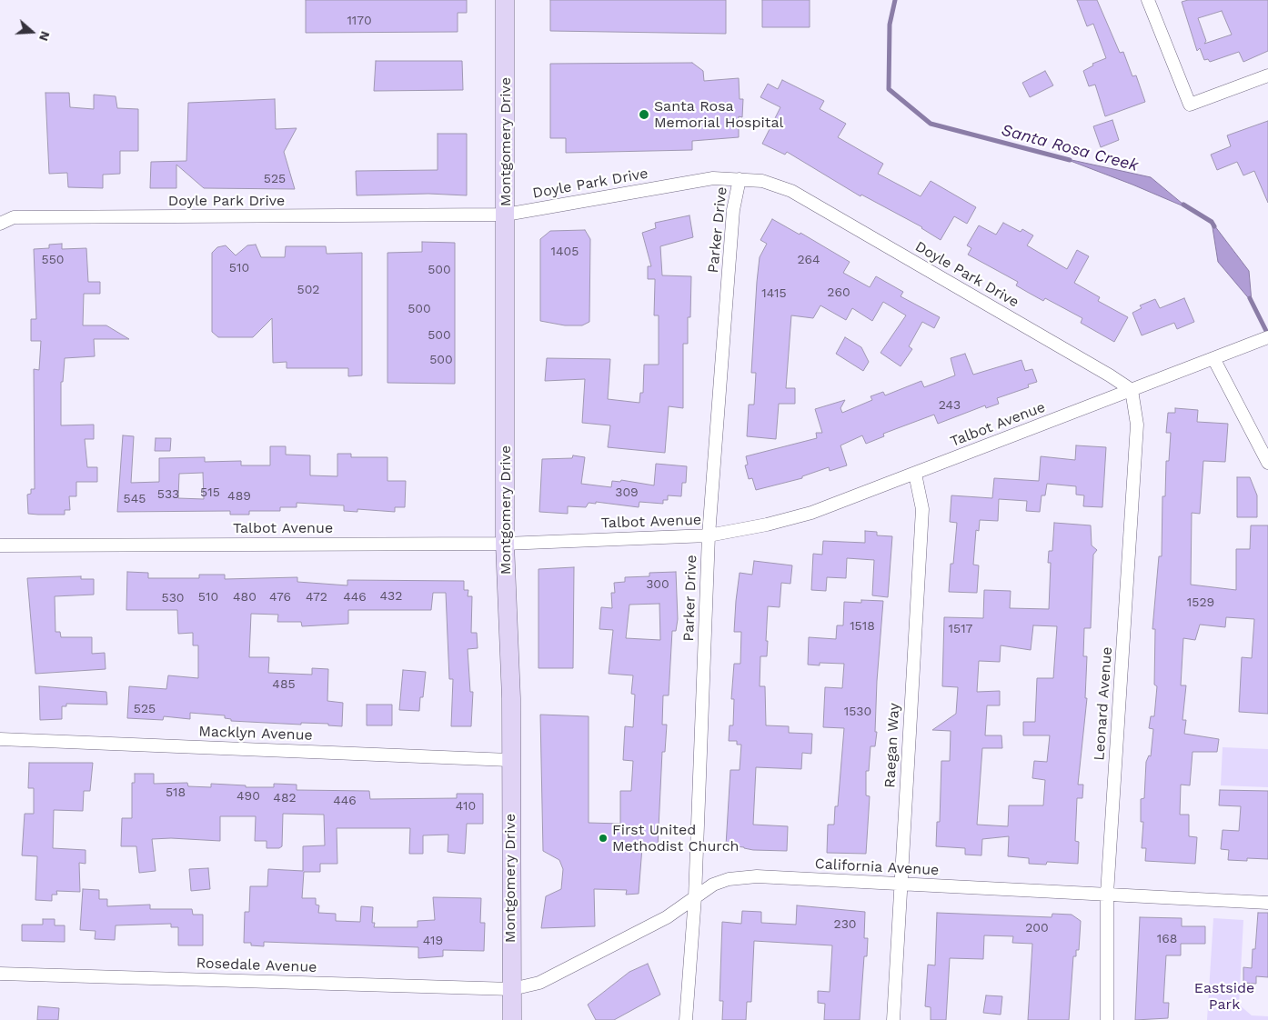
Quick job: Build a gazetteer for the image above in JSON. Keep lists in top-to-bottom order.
{
  "streets": {
    "main road": ["Montgomery Drive"],
    "street": [
      "Doyle Park Drive",
      "Parker Drive",
      "Talbot Avenue",
      "Leonard Avenue",
      "Macklyn Avenue",
      "Raegan Way",
      "California Avenue",
      "Rosedale Avenue"
    ]
  },
  "crossings": [
    ["Montgomery Drive", "Doyle Park Drive"],
    ["Montgomery Drive", "Talbot Avenue"],
    ["Montgomery Drive", "Macklyn Avenue"],
    ["Montgomery Drive", "California Avenue"],
    ["Montgomery Drive", "Rosedale Avenue"],
    ["Doyle Park Drive", "Parker Drive"],
    ["Doyle Park Drive", "Talbot Avenue"],
    ["Doyle Park Drive", "Leonard Avenue"],
    ["Parker Drive", "Talbot Avenue"],
    ["Parker Drive", "California Avenue"],
    ["Talbot Avenue", "Leonard Avenue"],
    ["Talbot Avenue", "Raegan Way"],
    ["Leonard Avenue", "California Avenue"],
    ["Raegan Way", "California Avenue"],
    ["California Avenue", "Rosedale Avenue"]
  ],
  "water": ["Santa Rosa Creek"],
  "parks": ["Eastside Park"],
  "places": ["Santa Rosa Memorial Hospital", "First United Methodist Church"],
  "house_numbers": [
    "1170",
    "525",
    "1405",
    "550",
    "264",
    "510",
    "500",
    "502",
    "260",
    "1415",
    "500",
    "500",
    "500",
    "243",
    "515",
    "309",
    "533",
    "489",
    "545",
    "300",
    "432",
    "510",
    "480",
    "476",
    "472",
    "446",
    "530",
    "1529",
    "1518",
    "1517",
    "485",
    "525",
    "1530",
    "518",
    "490",
    "482",
    "446",
    "410",
    "230",
    "200",
    "168",
    "419"
  ],
  "north": "right"
}
